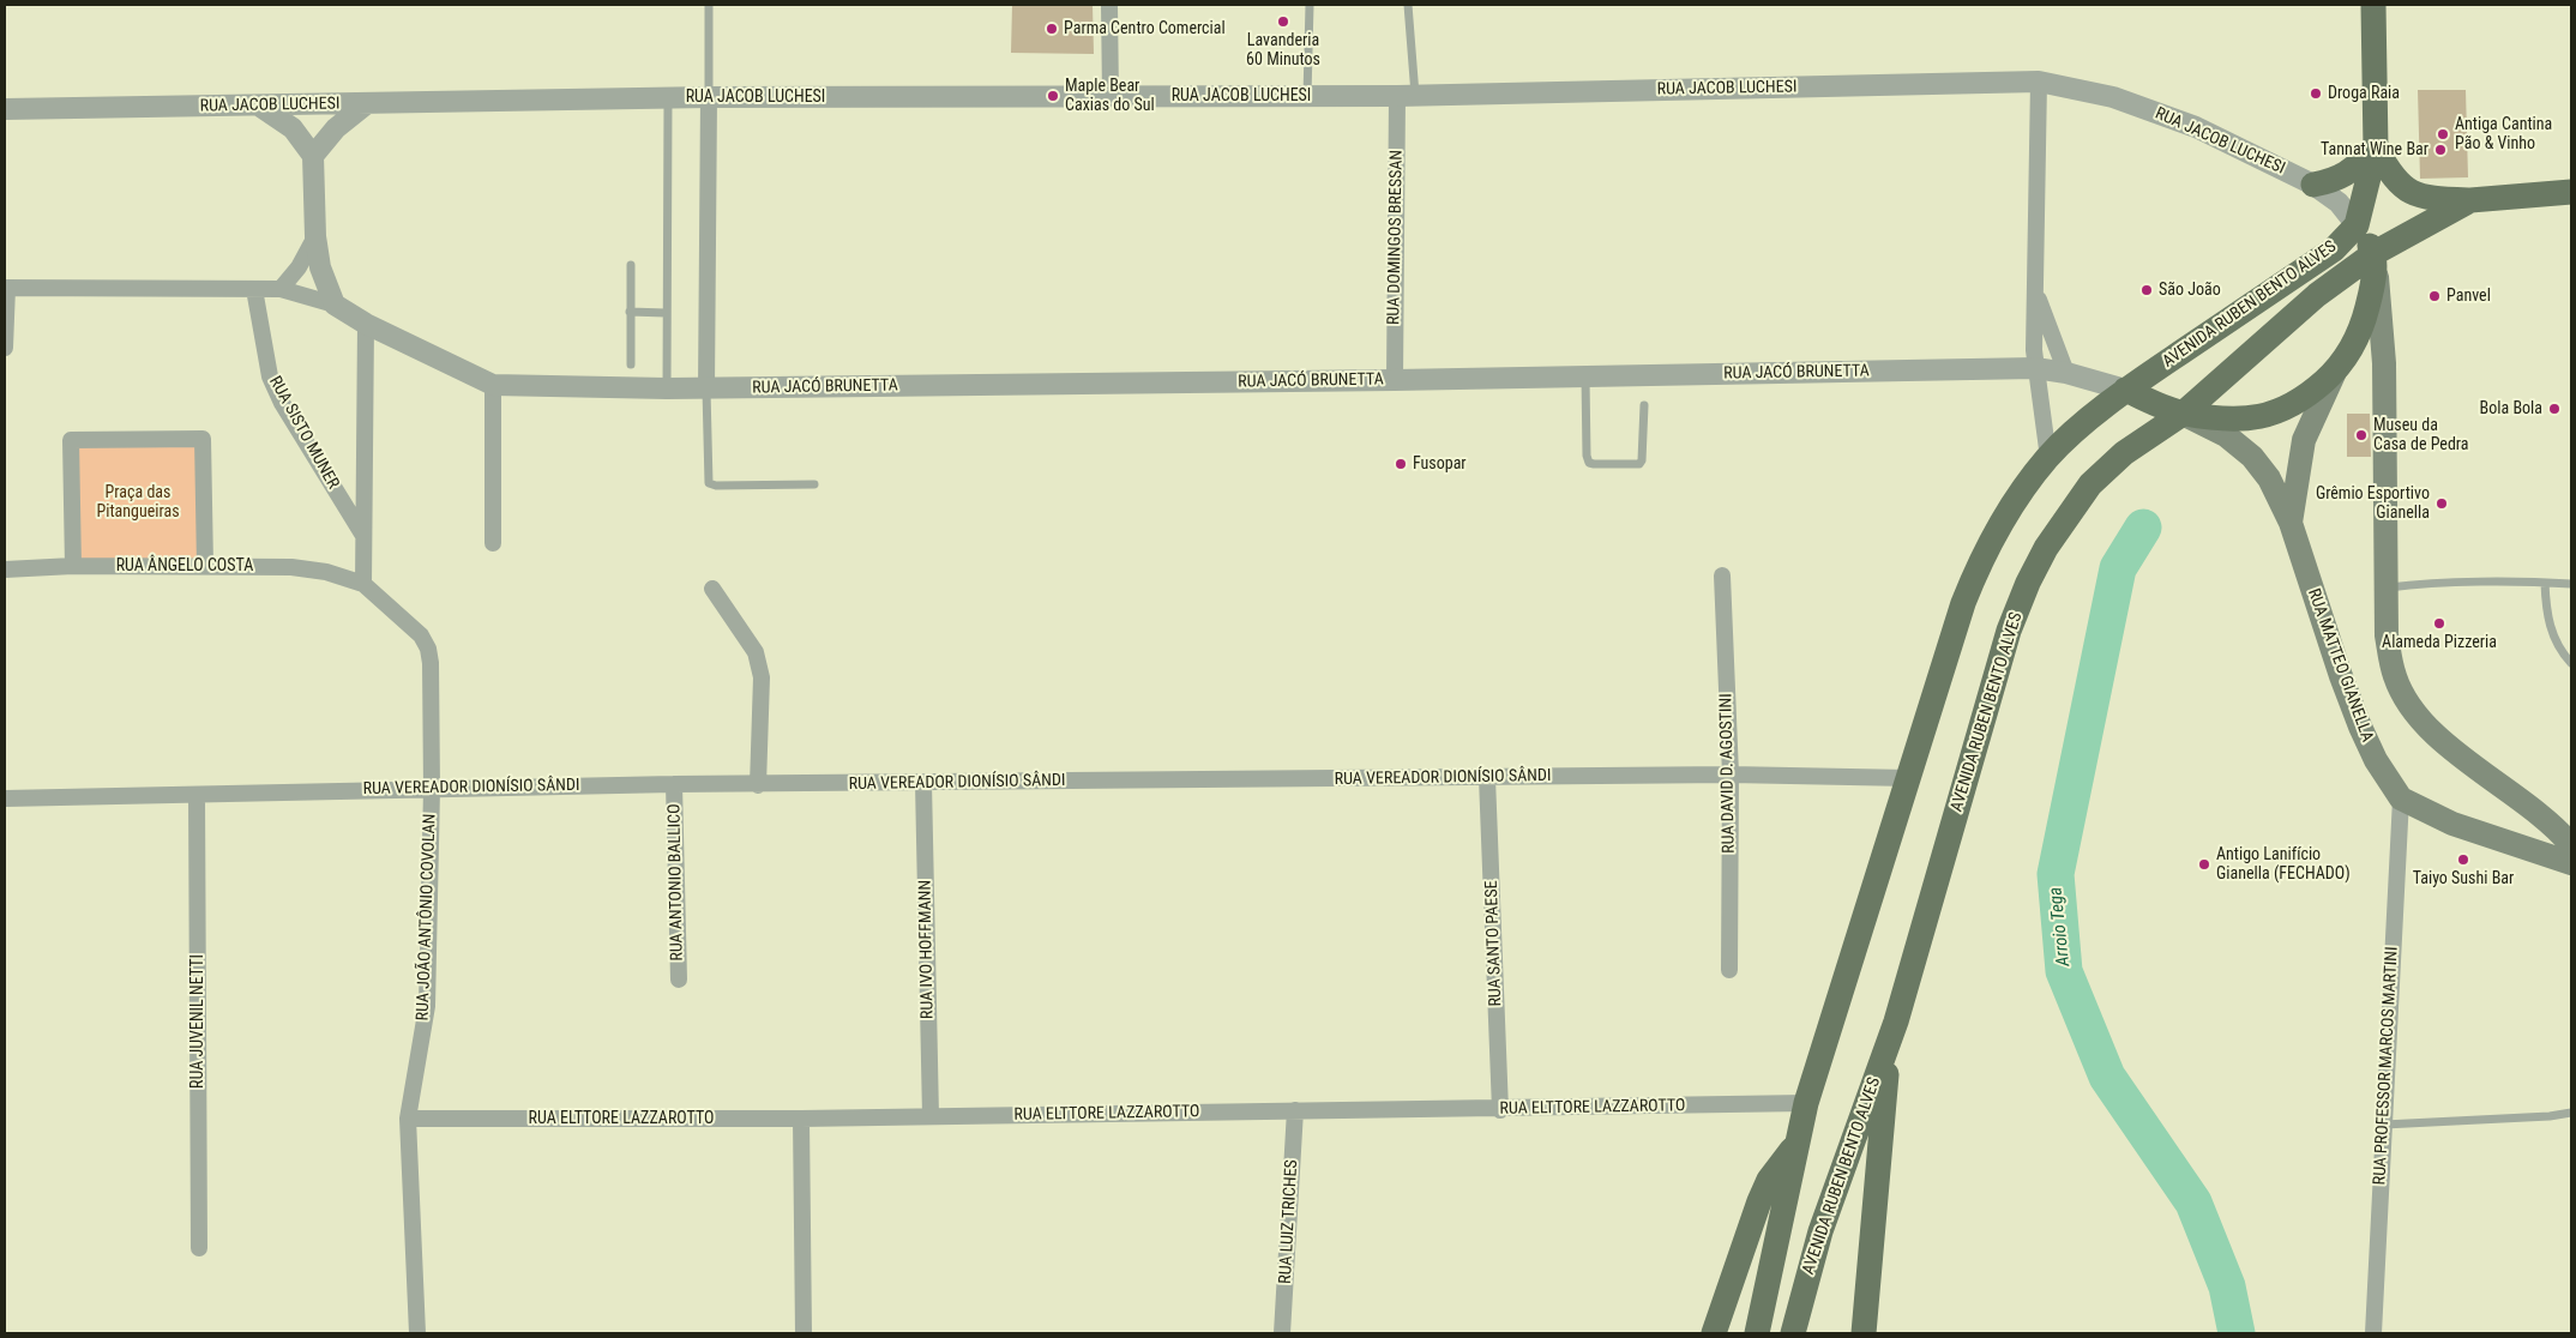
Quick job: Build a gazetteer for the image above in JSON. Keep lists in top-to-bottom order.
{
  "streets": {
    "main road": ["AVENIDA RUBEN BENTO ALVES", "RUA MATTEO GIANELLA"],
    "street": [
      "RUA JACOB LUCHESI",
      "RUA DOMINGOS BRESSAN",
      "RUA JACÓ BRUNETTA",
      "RUA SISTO MUNER",
      "RUA ÂNGELO COSTA",
      "RUA DAVID D. AGOSTINI",
      "RUA VEREADOR DIONÍSIO SÂNDI",
      "RUA ANTONIO BALLICO",
      "RUA JOÃO ANTÔNIO COVOLAN",
      "RUA SANTO PAESE",
      "RUA IVO HOFFMANN",
      "RUA JUVENIL NETTI",
      "RUA PROFESSOR MARCOS MARTINI",
      "RUA ELTTORE LAZZAROTTO",
      "RUA LUIZ TRICHES"
    ]
  },
  "crossings": [
    ["RUA JACOB LUCHESI", "RUA DOMINGOS BRESSAN"],
    ["RUA JACOB LUCHESI", "AVENIDA RUBEN BENTO ALVES"],
    ["RUA DOMINGOS BRESSAN", "RUA JACÓ BRUNETTA"],
    ["AVENIDA RUBEN BENTO ALVES", "RUA JACÓ BRUNETTA"],
    ["AVENIDA RUBEN BENTO ALVES", "RUA MATTEO GIANELLA"],
    ["AVENIDA RUBEN BENTO ALVES", "RUA VEREADOR DIONÍSIO SÂNDI"],
    ["AVENIDA RUBEN BENTO ALVES", "RUA ELTTORE LAZZAROTTO"],
    ["RUA SISTO MUNER", "RUA ÂNGELO COSTA"],
    ["RUA MATTEO GIANELLA", "RUA PROFESSOR MARCOS MARTINI"],
    ["RUA DAVID D. AGOSTINI", "RUA VEREADOR DIONÍSIO SÂNDI"],
    ["RUA VEREADOR DIONÍSIO SÂNDI", "RUA ANTONIO BALLICO"],
    ["RUA VEREADOR DIONÍSIO SÂNDI", "RUA JOÃO ANTÔNIO COVOLAN"],
    ["RUA VEREADOR DIONÍSIO SÂNDI", "RUA SANTO PAESE"],
    ["RUA VEREADOR DIONÍSIO SÂNDI", "RUA IVO HOFFMANN"],
    ["RUA VEREADOR DIONÍSIO SÂNDI", "RUA JUVENIL NETTI"],
    ["RUA JOÃO ANTÔNIO COVOLAN", "RUA ELTTORE LAZZAROTTO"],
    ["RUA SANTO PAESE", "RUA ELTTORE LAZZAROTTO"],
    ["RUA IVO HOFFMANN", "RUA ELTTORE LAZZAROTTO"],
    ["RUA ELTTORE LAZZAROTTO", "RUA LUIZ TRICHES"]
  ],
  "water": ["Arroio Tega"],
  "parks": ["Praça das Pitangueiras"],
  "places": [
    "Lavanderia 60 Minutos",
    "Parma Centro Comercial",
    "Droga Raia",
    "Maple Bear Caxias do Sul",
    "Antiga Cantina Pão & Vinho",
    "Tannat Wine Bar",
    "São João",
    "Panvel",
    "Bola Bola",
    "Museu da Casa de Pedra",
    "Fusopar",
    "Grêmio Esportivo Gianella",
    "Alameda Pizzeria",
    "Taiyo Sushi Bar",
    "Antigo Lanifício Gianella (FECHADO)"
  ]
}
